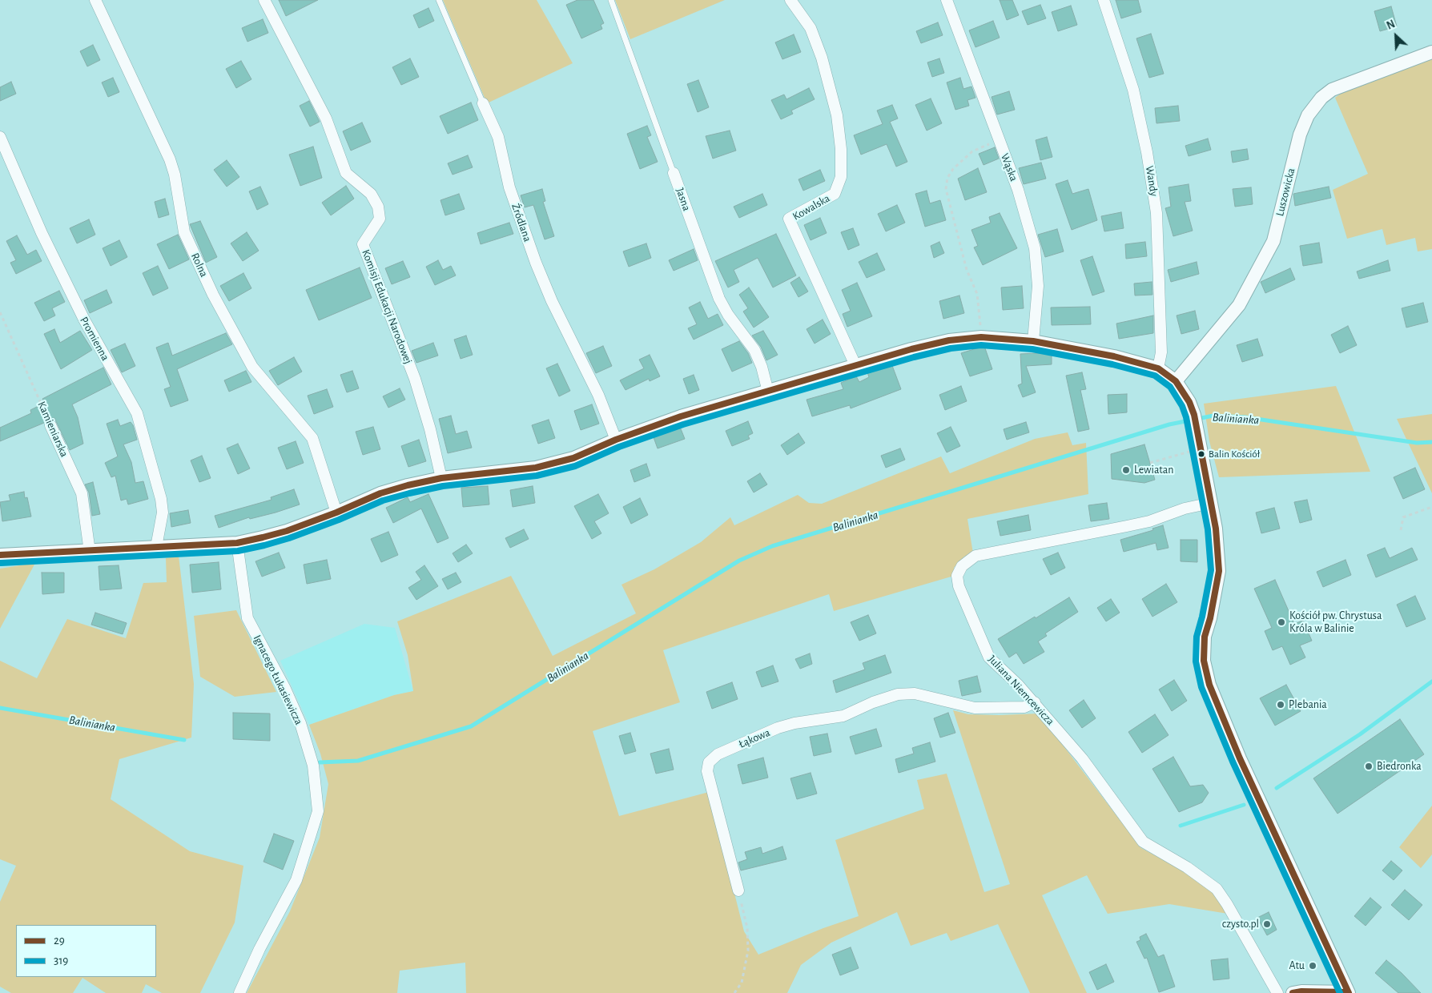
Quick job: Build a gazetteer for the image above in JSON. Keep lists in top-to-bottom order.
{
  "streets": {
    "street": [
      "Wąska",
      "Wandy",
      "Luszowicka",
      "Jasna",
      "Kowalska",
      "Źródlana",
      "Rolna",
      "Komisji Edukacji Narodowej",
      "Promienna",
      "Kamieniarska",
      "Ignacego Łukasiewicza",
      "Juliana Niemcewicza",
      "Łąkowa"
    ]
  },
  "crossings": [
    ["Juliana Niemcewicza", "Łąkowa"]
  ],
  "water": ["Balinianka"],
  "places": [
    "Balin Kościół",
    "Lewiatan",
    "Kościół pw. Chrystusa Króla w Balinie",
    "Plebania",
    "Biedronka",
    "czysto.pl",
    "Atu"
  ],
  "lines": ["transit line 29", "transit line 319"],
  "legend": ["29", "319"],
  "north": "top left"
}
